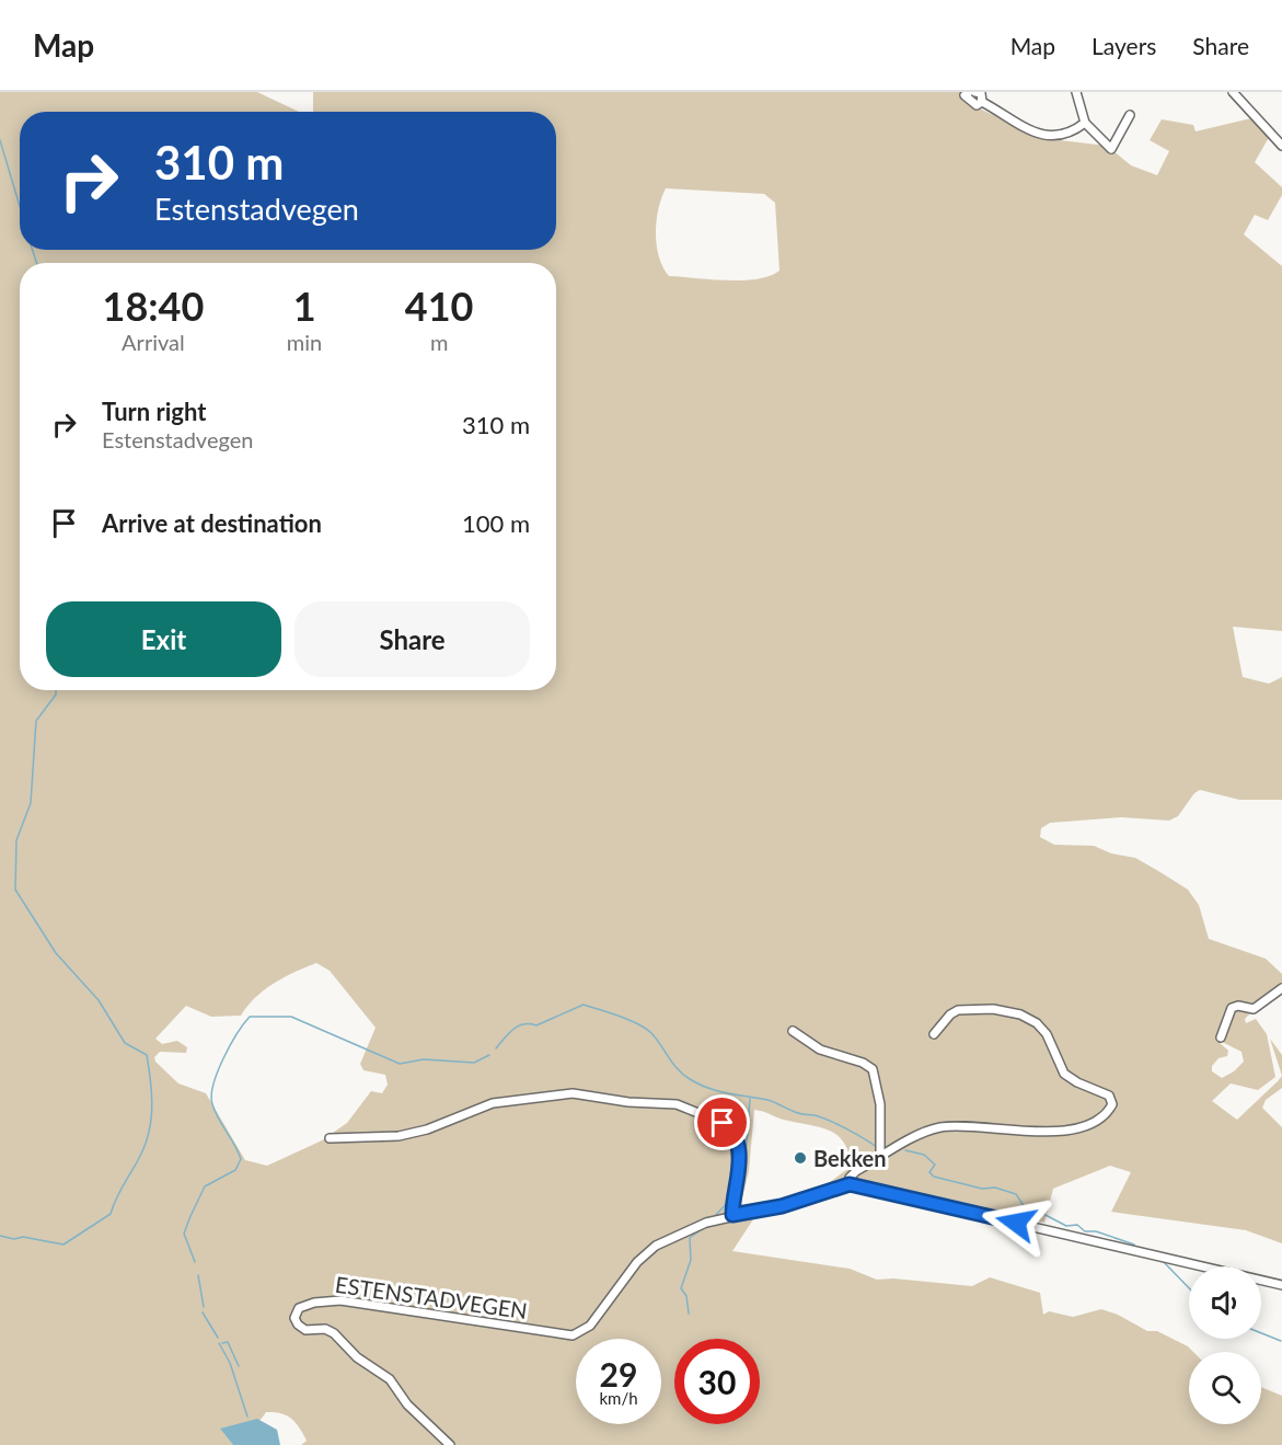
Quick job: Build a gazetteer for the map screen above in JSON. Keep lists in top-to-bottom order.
{
  "streets": {
    "street": ["ESTENSTADVEGEN"]
  },
  "places": ["Bekken"],
  "page": {
    "header": "Map",
    "nav": ["Map", "Layers", "Share"],
    "turn": ["310 m", "Estenstadvegen"],
    "eta": [
      "18:40",
      "Arrival",
      "1",
      "min",
      "410",
      "m"
    ],
    "list": [
      {
        "name": "Turn right",
        "note": "Estenstadvegen",
        "value": "310 m"
      },
      {
        "name": "Arrive at destination",
        "value": "100 m"
      }
    ],
    "buttons": ["Exit", "Share"],
    "speed": "29 km/h",
    "limit": "30"
  }
}
